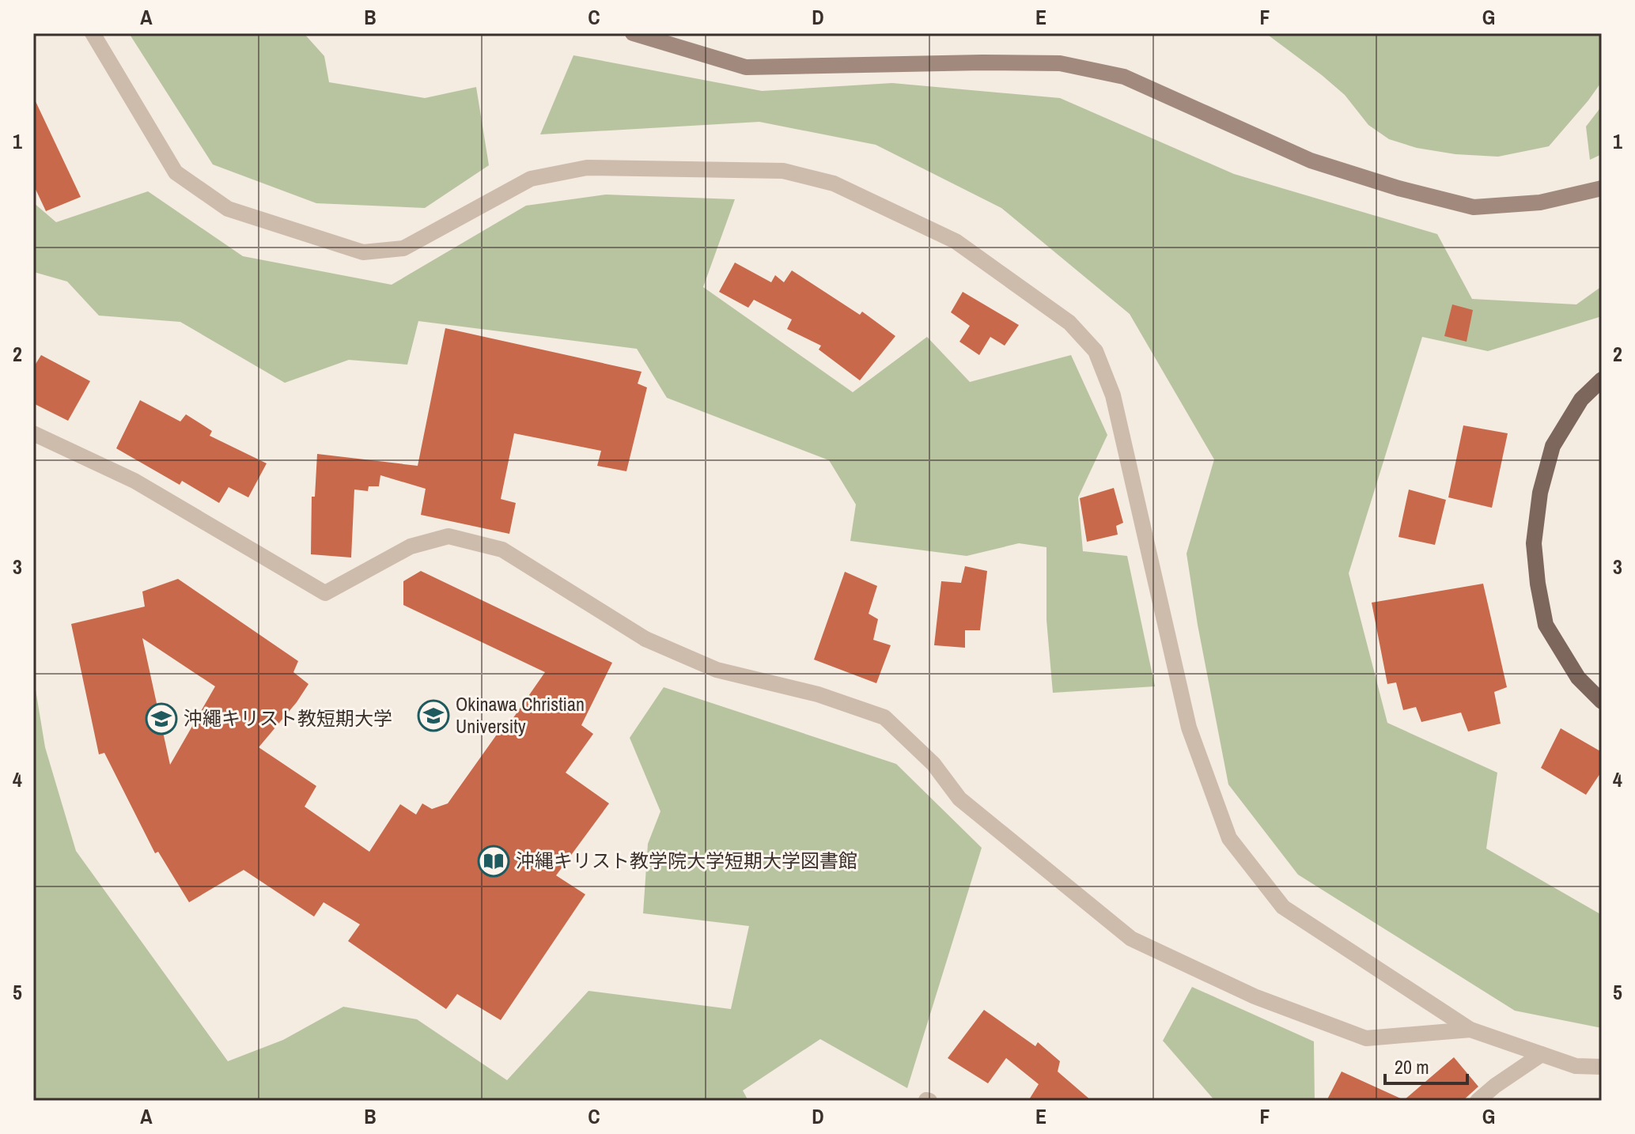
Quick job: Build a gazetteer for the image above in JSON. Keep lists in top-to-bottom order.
{
  "places": {
    "school or university": ["Okinawa Christian University", "沖繩キリスト教短期大学"],
    "library": ["沖縄キリスト教学院大学短期大学図書館"]
  },
  "scale_bar": "20 m",
  "grid": {
    "columns": [
      "A",
      "B",
      "C",
      "D",
      "E",
      "F",
      "G"
    ],
    "rows": [
      "1",
      "2",
      "3",
      "4",
      "5"
    ]
  }
}
